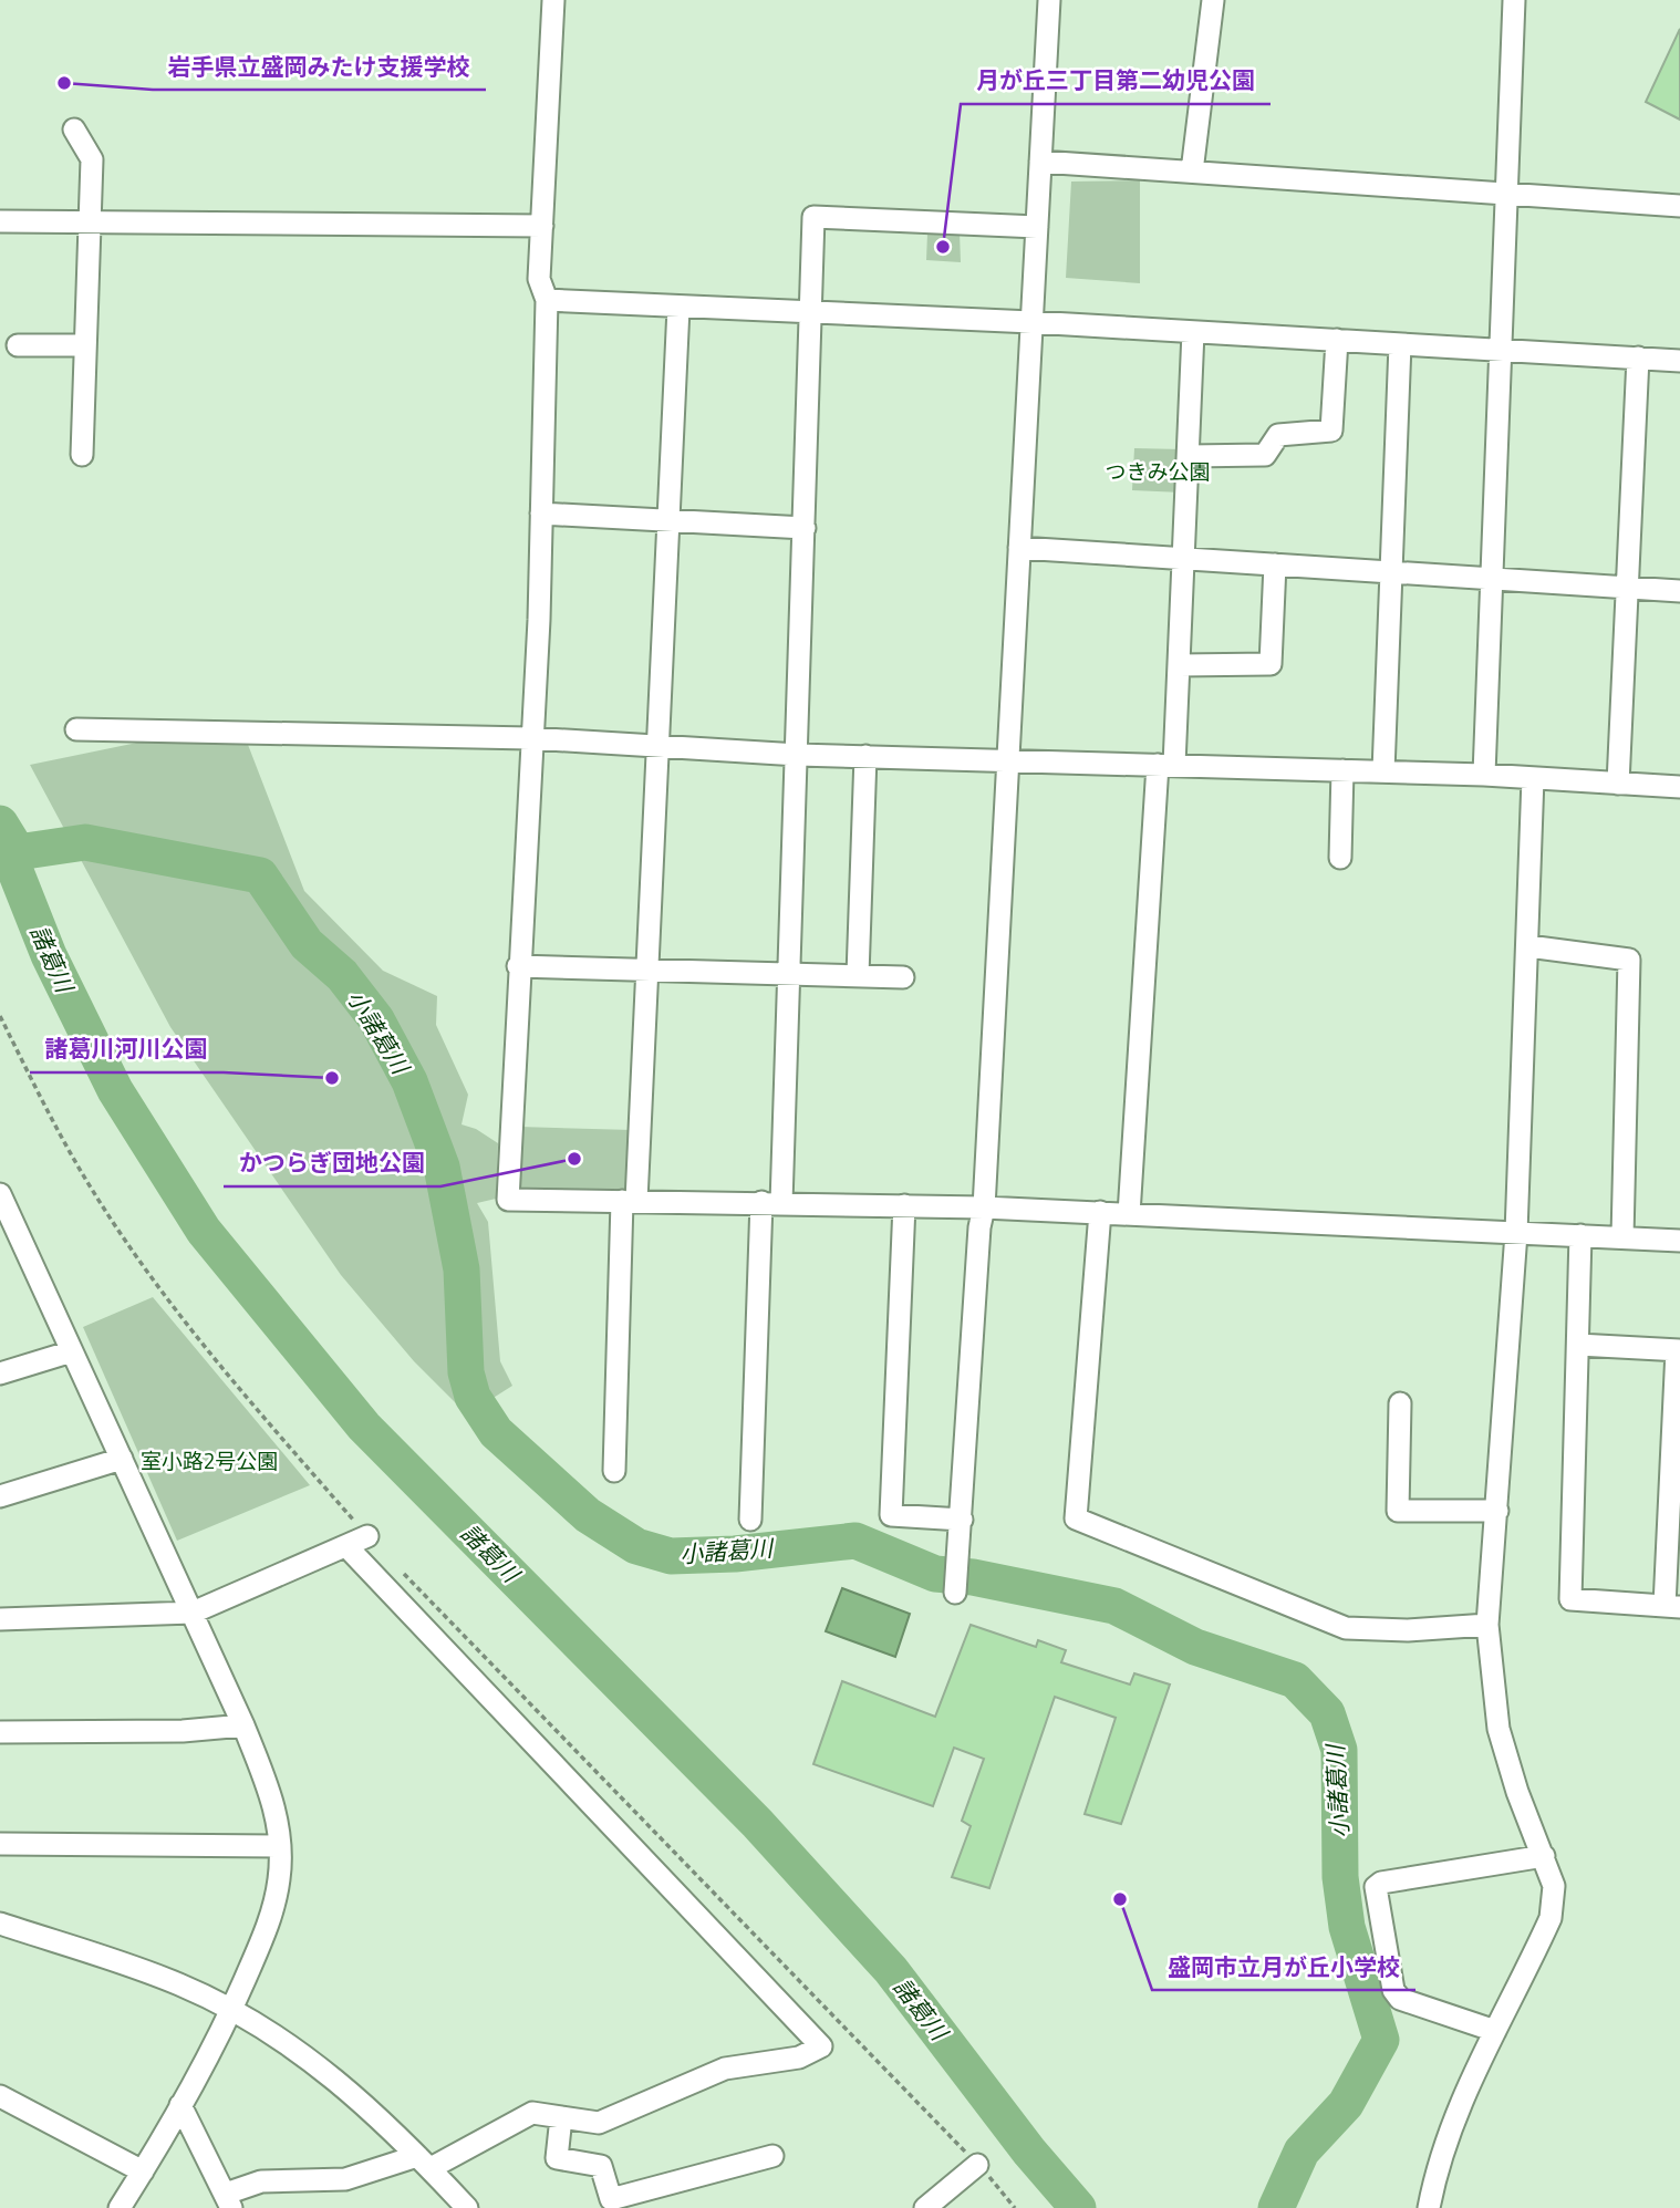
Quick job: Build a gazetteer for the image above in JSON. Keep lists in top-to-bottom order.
{
  "water": ["諸葛川", "小諸葛川"],
  "parks": ["つきみ公園", "室小路2号公園"],
  "places": [
    "岩手県立盛岡みたけ支援学校",
    "月が丘三丁目第二幼児公園",
    "諸葛川河川公園",
    "かつらぎ団地公園",
    "盛岡市立月が丘小学校"
  ]
}
